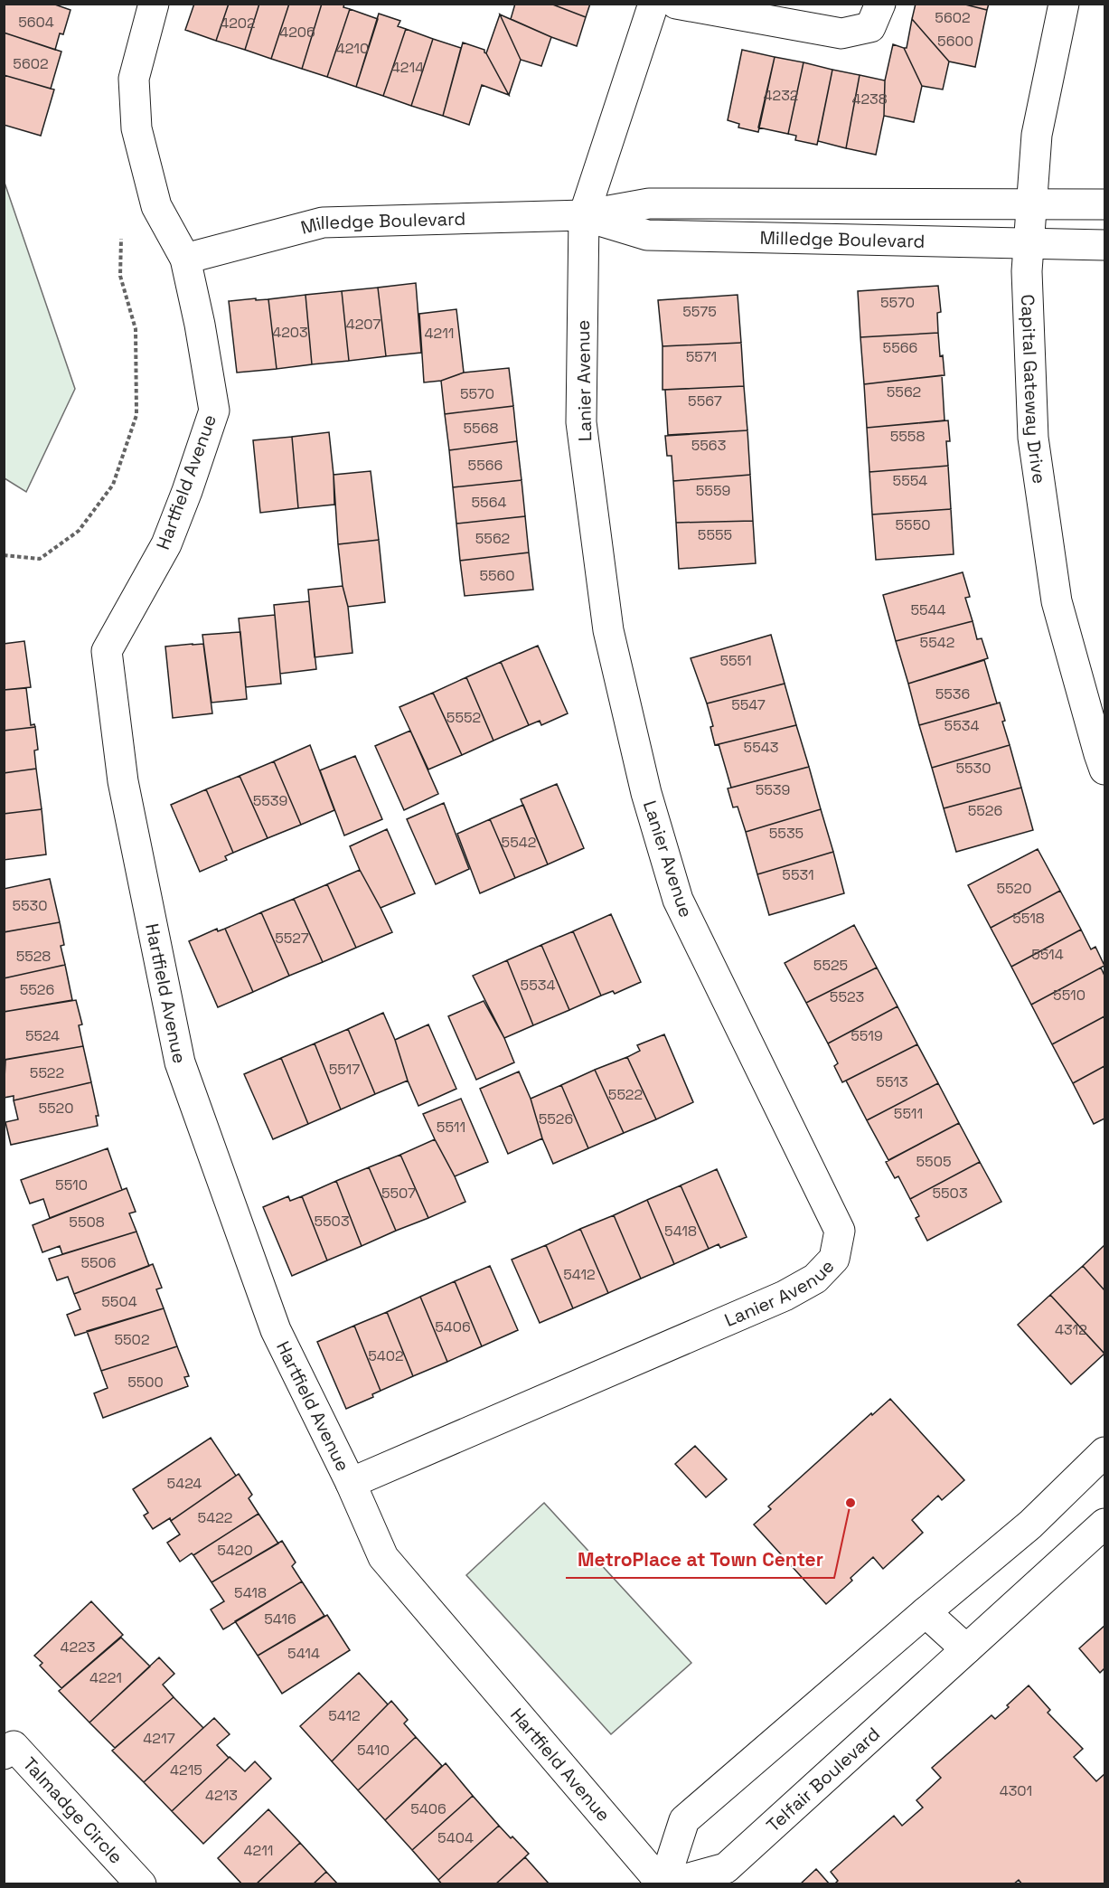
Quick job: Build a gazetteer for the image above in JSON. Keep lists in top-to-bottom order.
{
  "streets": {
    "street": [
      "Milledge Boulevard",
      "Lanier Avenue",
      "Capital Gateway Drive",
      "Hartfield Avenue",
      "Telfair Boulevard",
      "Talmadge Circle"
    ]
  },
  "crossings": [
    ["Milledge Boulevard", "Lanier Avenue"],
    ["Milledge Boulevard", "Capital Gateway Drive"],
    ["Milledge Boulevard", "Hartfield Avenue"],
    ["Lanier Avenue", "Hartfield Avenue"],
    ["Hartfield Avenue", "Telfair Boulevard"]
  ],
  "places": ["MetroPlace at Town Center"],
  "house_numbers": [
    "5602",
    "5604",
    "4202",
    "4206",
    "5600",
    "4210",
    "5602",
    "4214",
    "4232",
    "4238",
    "5570",
    "5575",
    "4207",
    "4203",
    "4211",
    "5566",
    "5571",
    "5562",
    "5570",
    "5567",
    "5568",
    "5558",
    "5563",
    "5566",
    "5554",
    "5559",
    "5564",
    "5550",
    "5555",
    "5562",
    "5560",
    "5544",
    "5542",
    "5551",
    "5536",
    "5547",
    "5552",
    "5534",
    "5543",
    "5530",
    "5539",
    "5539",
    "5526",
    "5535",
    "5542",
    "5531",
    "5520",
    "5530",
    "5518",
    "5527",
    "5514",
    "5528",
    "5525",
    "5534",
    "5526",
    "5510",
    "5523",
    "5524",
    "5519",
    "5517",
    "5522",
    "5513",
    "5522",
    "5520",
    "5511",
    "5526",
    "5511",
    "5505",
    "5510",
    "5507",
    "5503",
    "5503",
    "5508",
    "5418",
    "5506",
    "5412",
    "5504",
    "5406",
    "4312",
    "5502",
    "5402",
    "5500",
    "5424",
    "5422",
    "5420",
    "5418",
    "5416",
    "4223",
    "5414",
    "4221",
    "5412",
    "4217",
    "5410",
    "4215",
    "4301",
    "4213",
    "5406",
    "5404",
    "4211"
  ]
}
